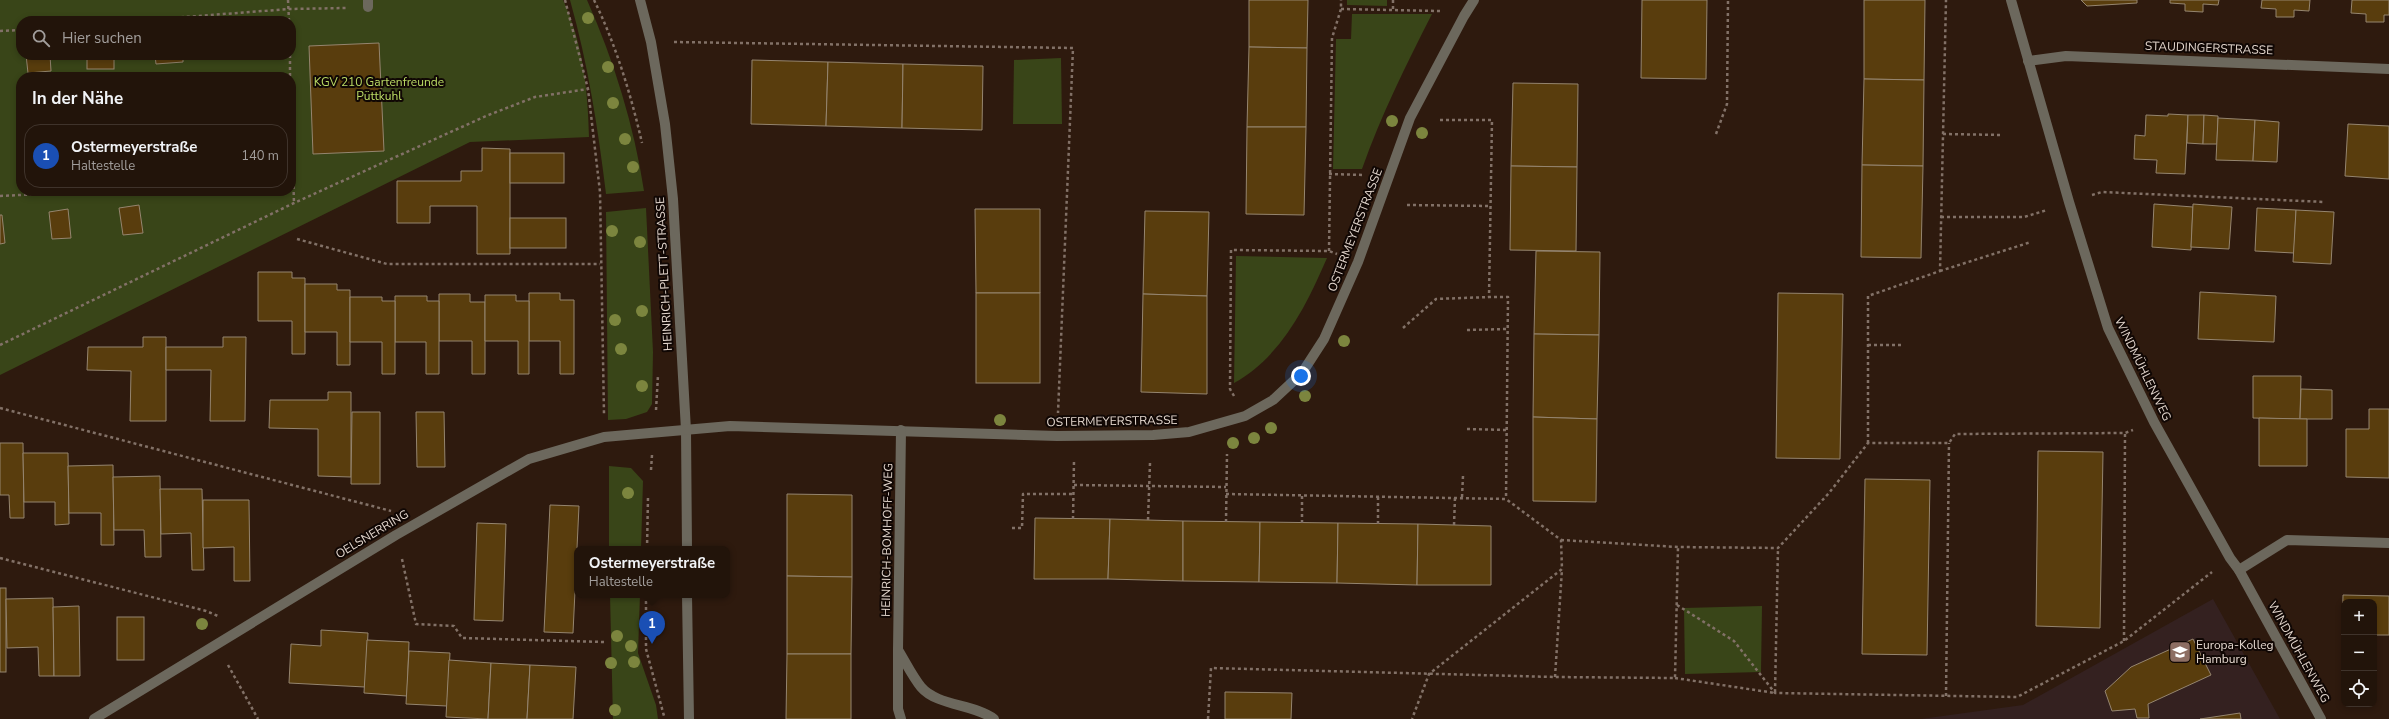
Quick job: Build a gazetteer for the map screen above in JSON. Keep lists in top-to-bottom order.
{
  "streets": {
    "street": [
      "STAUDINGERSTRASSE",
      "OSTERMEYERSTRASSE",
      "HEINRICH-PLETT-STRASSE",
      "WINDMÜHLENWEG",
      "OELSNERRING",
      "HEINRICH-BOMHOFF-WEG"
    ]
  },
  "crossings": [
    ["STAUDINGERSTRASSE", "WINDMÜHLENWEG"],
    ["OSTERMEYERSTRASSE", "HEINRICH-PLETT-STRASSE"],
    ["OSTERMEYERSTRASSE", "OELSNERRING"],
    ["OSTERMEYERSTRASSE", "HEINRICH-BOMHOFF-WEG"],
    ["HEINRICH-PLETT-STRASSE", "OELSNERRING"]
  ],
  "parks": ["KGV 210 Gartenfreunde Püttkuhl"],
  "places": {
    "school or university": ["Europa-Kolleg Hamburg"]
  },
  "page": {
    "search": "Hier suchen",
    "heading": "In der Nähe",
    "list": [
      {
        "mark": "1",
        "name": "Ostermeyerstraße",
        "note": "Haltestelle",
        "value": "140 m"
      }
    ],
    "popup": ["Ostermeyerstraße", "Haltestelle"],
    "map_buttons": ["+", "−"],
    "pins": "1"
  }
}
